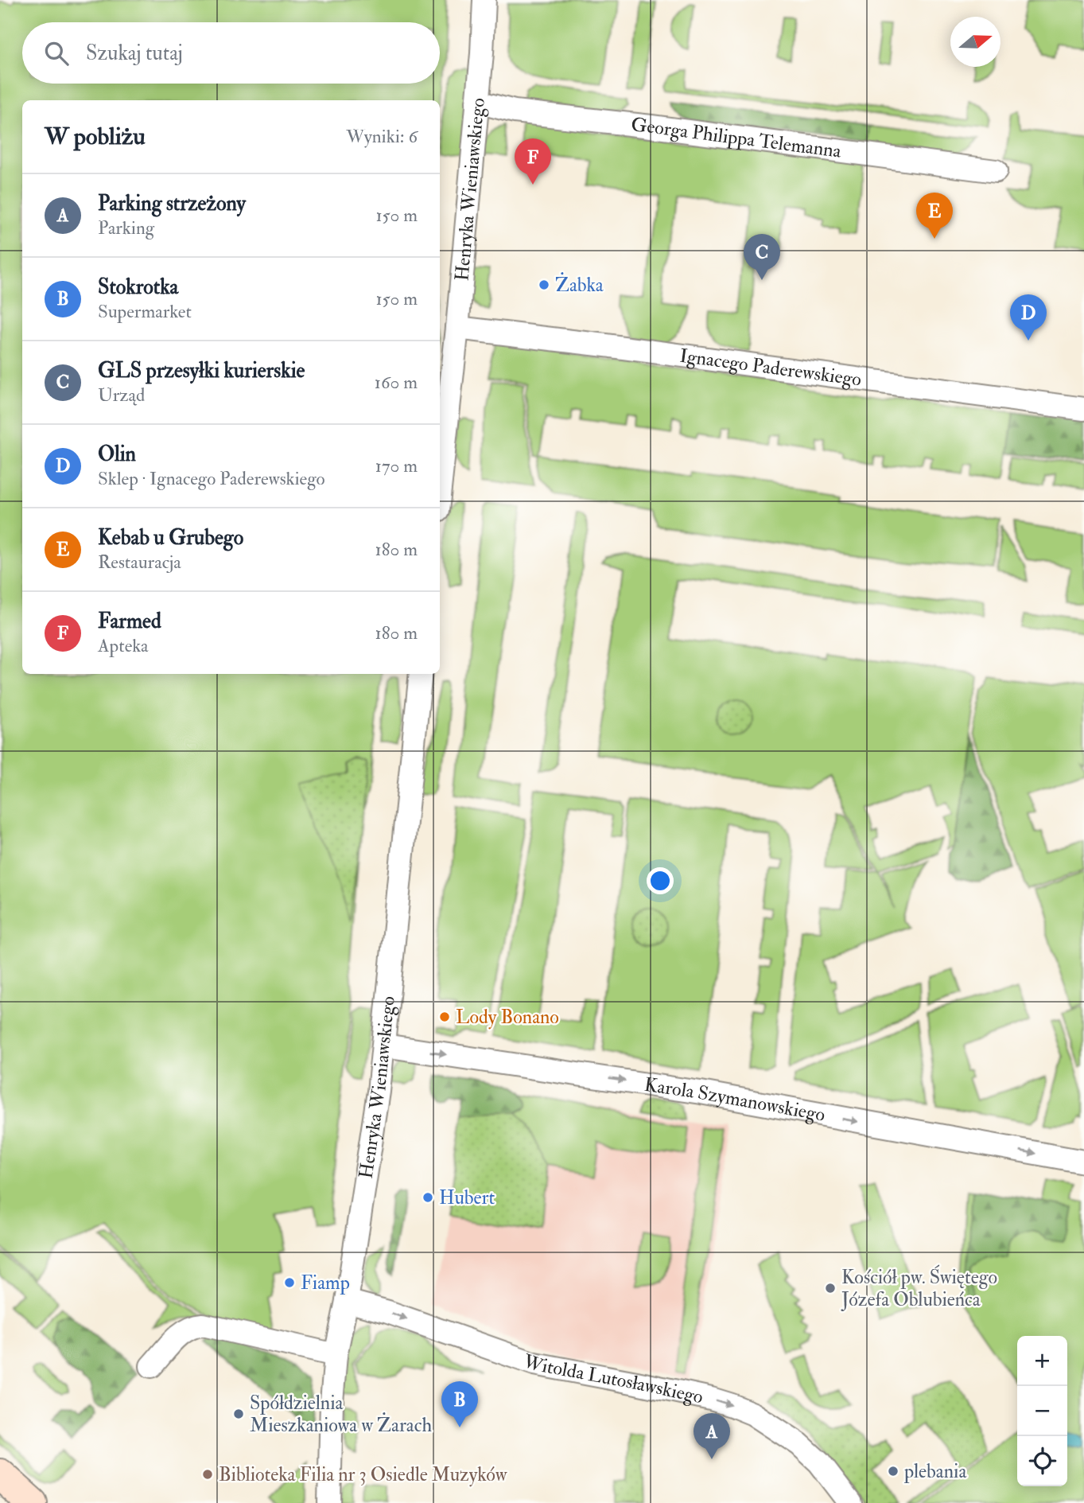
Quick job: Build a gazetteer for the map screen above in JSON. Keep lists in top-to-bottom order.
{
  "streets": {
    "street": [
      "Georga Philippa Telemanna",
      "Henryka Wieniawskiego",
      "Ignacego Paderewskiego",
      "Karola Szymanowskiego",
      "Witolda Lutosławskiego"
    ]
  },
  "crossings": [
    ["Georga Philippa Telemanna", "Henryka Wieniawskiego"],
    ["Henryka Wieniawskiego", "Ignacego Paderewskiego"],
    ["Henryka Wieniawskiego", "Karola Szymanowskiego"],
    ["Henryka Wieniawskiego", "Witolda Lutosławskiego"]
  ],
  "one_way": ["Karola Szymanowskiego", "Witolda Lutosławskiego"],
  "places": [
    "Żabka",
    "Lody Bonano",
    "Hubert",
    "Fiamp",
    "Kościół pw. Świętego Józefa Oblubieńca",
    "Spółdzielnia Mieszkaniowa w Żarach",
    "plebania",
    "Biblioteka Filia nr 3 Osiedle Muzyków"
  ],
  "north": "right",
  "page": {
    "search": "Szukaj tutaj",
    "heading": ["W pobliżu", "Wyniki: 6"],
    "pins": [
      "F",
      "E",
      "C",
      "D",
      "B",
      "A"
    ],
    "list": [
      {
        "mark": "A",
        "name": "Parking strzeżony",
        "note": "Parking",
        "value": "150 m"
      },
      {
        "mark": "B",
        "name": "Stokrotka",
        "note": "Supermarket",
        "value": "150 m"
      },
      {
        "mark": "C",
        "name": "GLS przesyłki kurierskie",
        "note": "Urząd",
        "value": "160 m"
      },
      {
        "mark": "D",
        "name": "Olin",
        "note": "Sklep · Ignacego Paderewskiego",
        "value": "170 m"
      },
      {
        "mark": "E",
        "name": "Kebab u Grubego",
        "note": "Restauracja",
        "value": "180 m"
      },
      {
        "mark": "F",
        "name": "Farmed",
        "note": "Apteka",
        "value": "180 m"
      }
    ],
    "map_buttons": ["+", "−"]
  }
}
